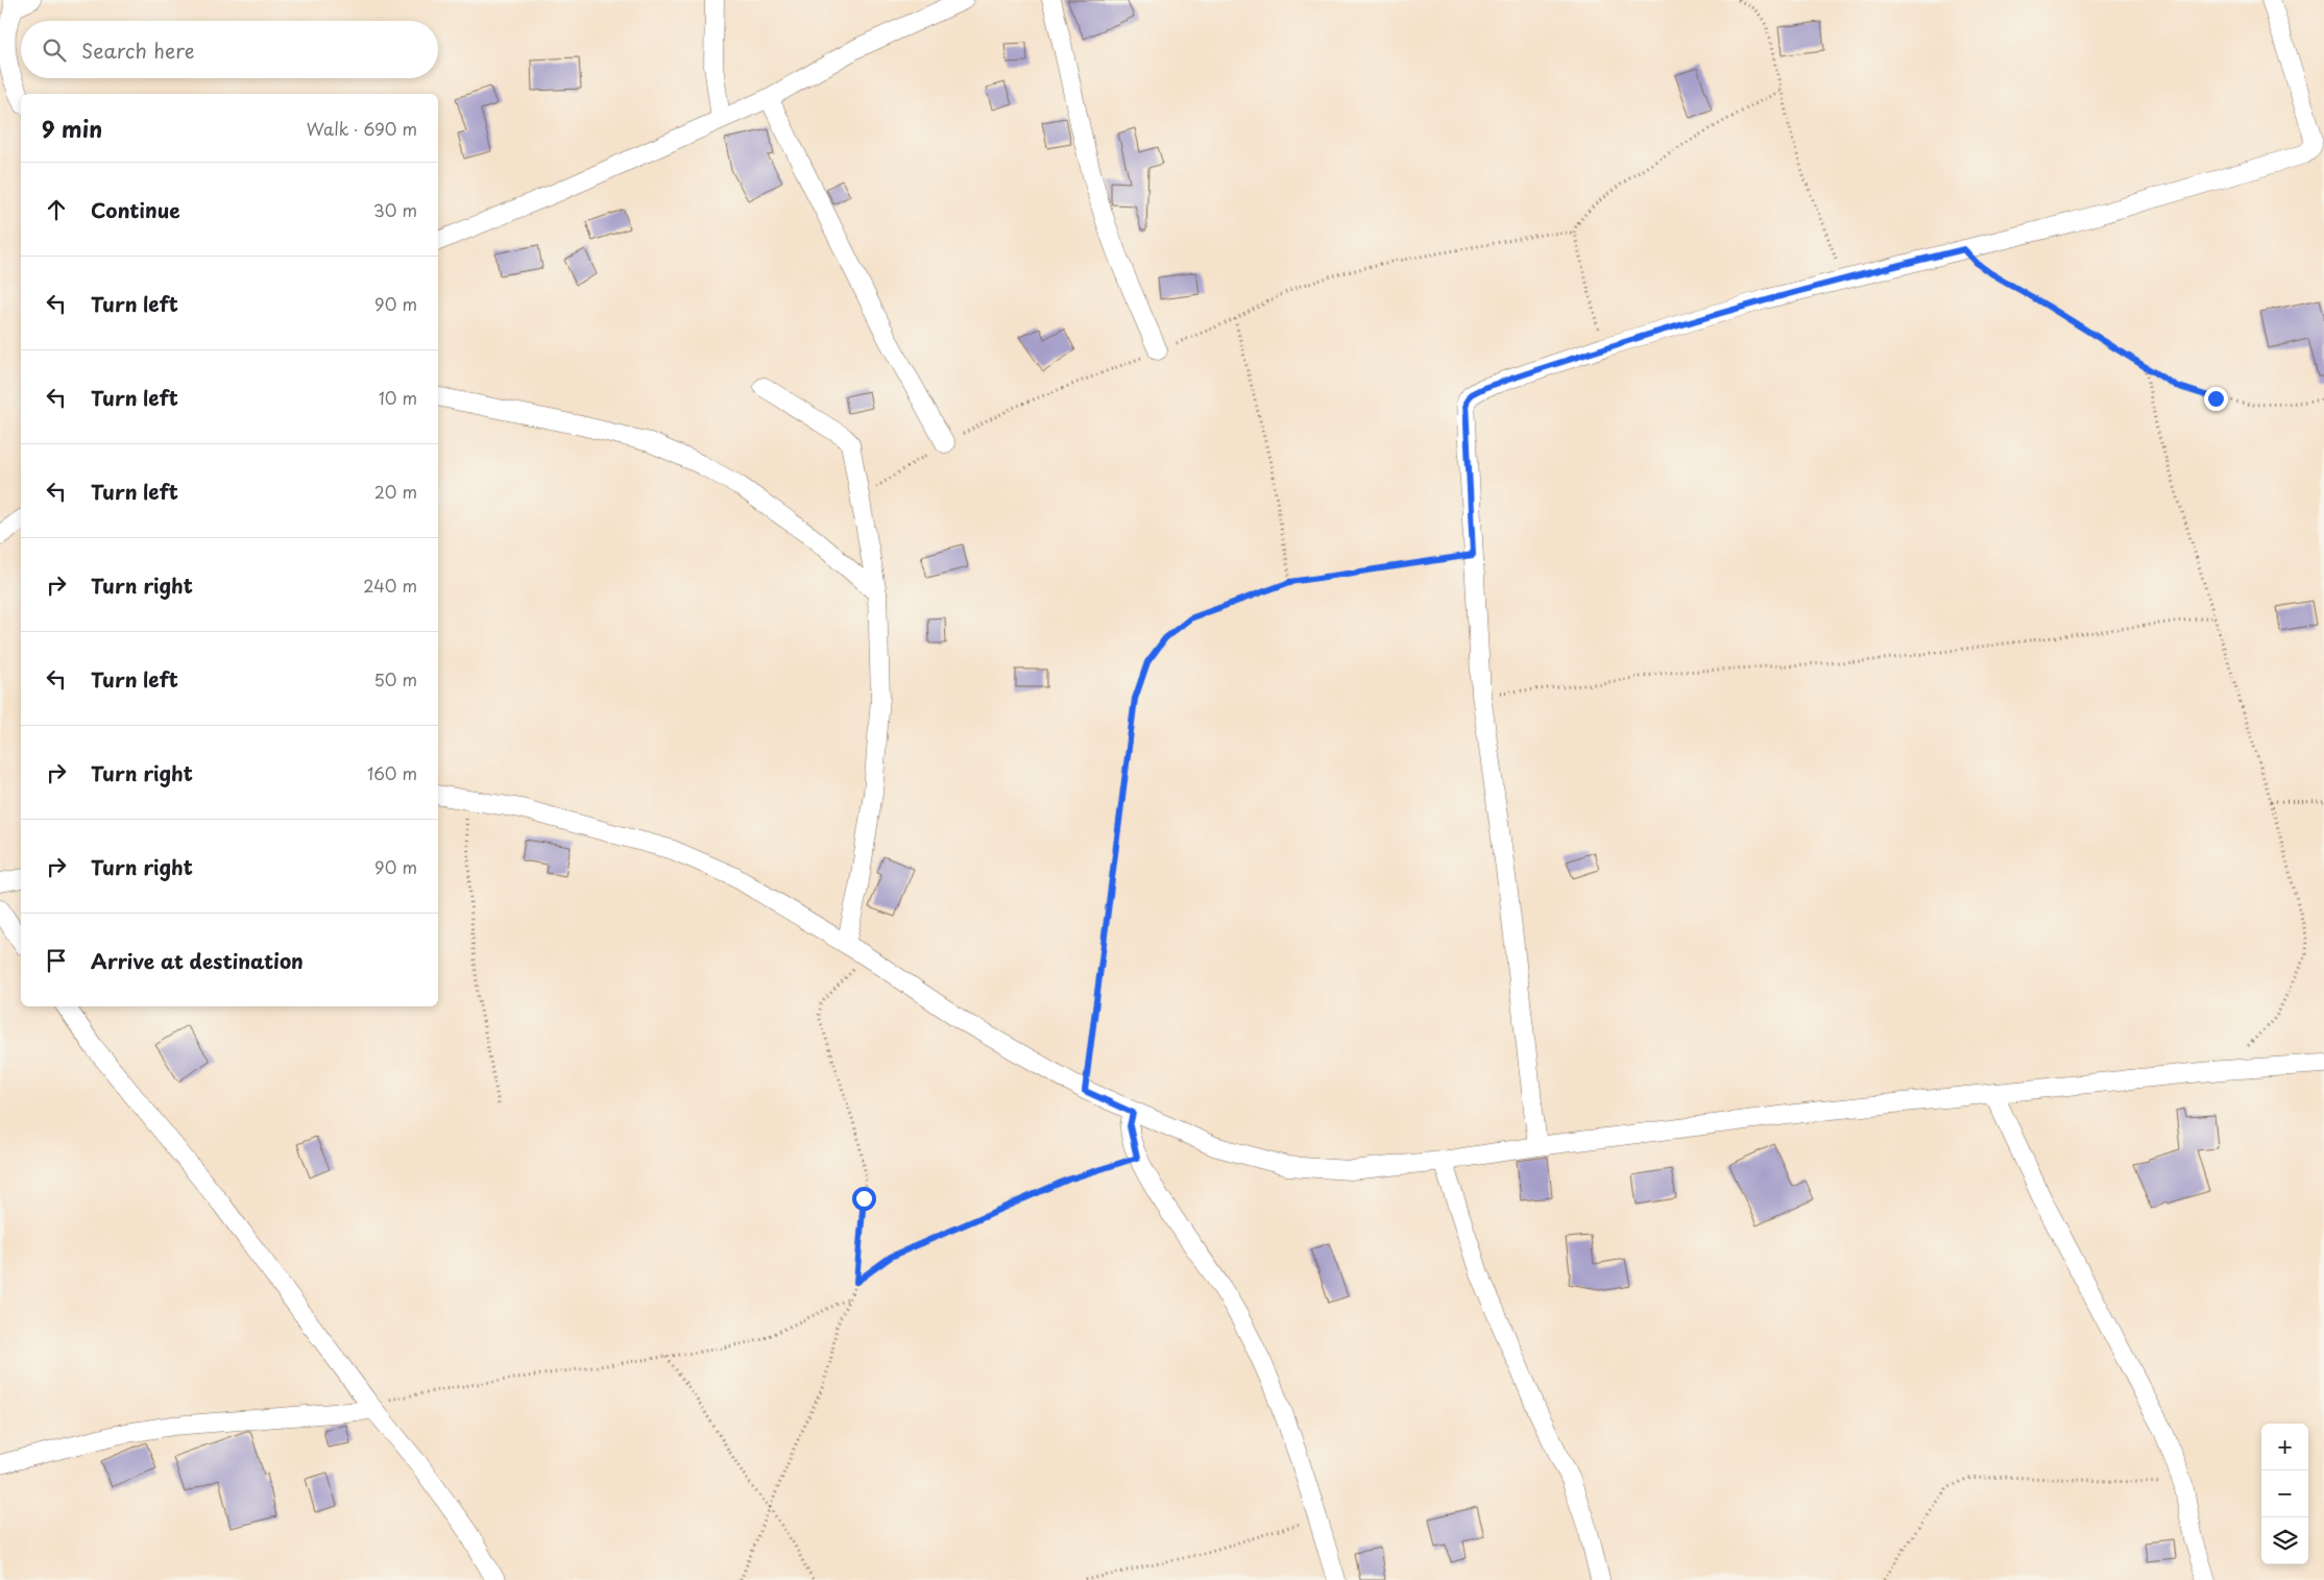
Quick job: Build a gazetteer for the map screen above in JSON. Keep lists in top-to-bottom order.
{
  "page": {
    "search": "Search here",
    "heading": ["9 min", "Walk · 690 m"],
    "list": [
      ["Continue", "30 m"],
      ["Turn left", "90 m"],
      ["Turn left", "10 m"],
      ["Turn left", "20 m"],
      ["Turn right", "240 m"],
      ["Turn left", "50 m"],
      ["Turn right", "160 m"],
      ["Turn right", "90 m"],
      "Arrive at destination"
    ],
    "map_buttons": ["+", "−"]
  }
}
